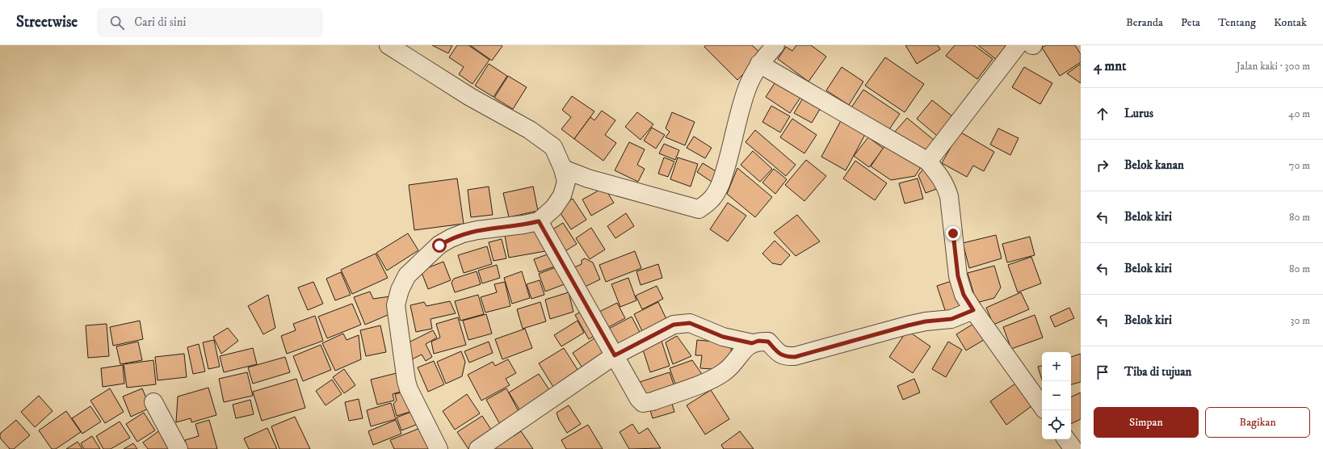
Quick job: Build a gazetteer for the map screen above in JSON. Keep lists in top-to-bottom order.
{
  "page": {
    "header": "Streetwise",
    "search": "Cari di sini",
    "nav": [
      "Beranda",
      "Peta",
      "Tentang",
      "Kontak"
    ],
    "heading": ["4 mnt", "Jalan kaki · 300 m"],
    "list": [
      ["Lurus", "40 m"],
      ["Belok kanan", "70 m"],
      ["Belok kiri", "80 m"],
      ["Belok kiri", "80 m"],
      ["Belok kiri", "30 m"],
      "Tiba di tujuan"
    ],
    "map_buttons": ["+", "−"],
    "buttons": ["Simpan", "Bagikan"]
  }
}
